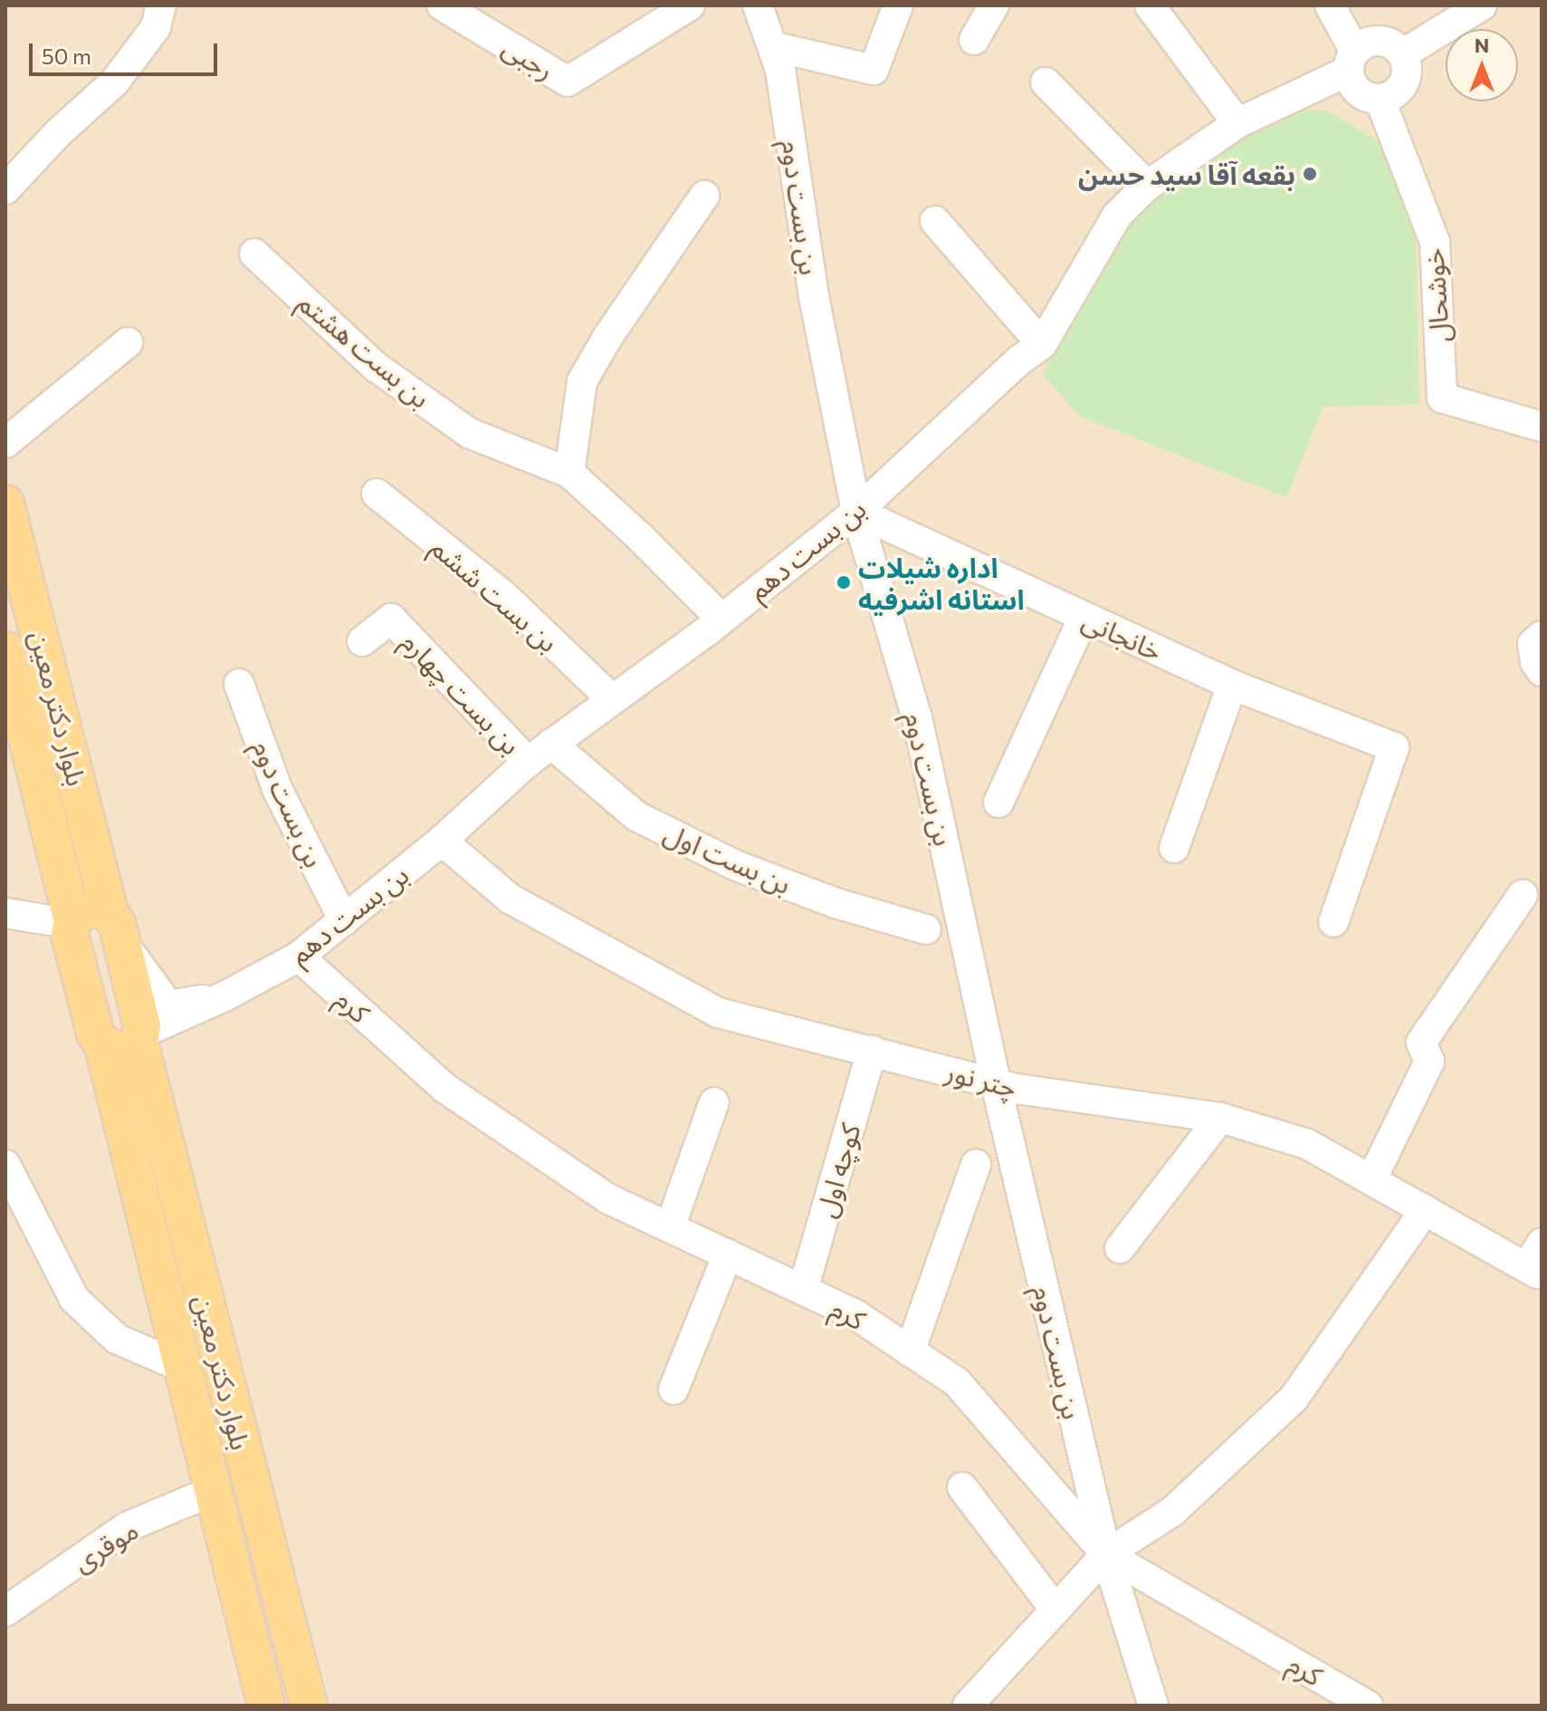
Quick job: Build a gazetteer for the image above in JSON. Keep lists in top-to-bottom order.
{
  "streets": {
    "main road": ["بلوار دکتر معین"],
    "street": [
      "رجبی",
      "بن بست دوم",
      "خوشحال",
      "بن بست هشتم",
      "بن بست دهم",
      "بن بست ششم",
      "خانجانی",
      "بن بست چهارم",
      "بن بست اول",
      "کرم",
      "چتر نور",
      "کوچه اول",
      "موقری"
    ]
  },
  "crossings": [
    ["بن بست دوم", "بن بست دهم"],
    ["بن بست دوم", "خانجانی"],
    ["بن بست دوم", "کرم"],
    ["بن بست دوم", "چتر نور"],
    ["خوشحال", "بن بست دهم"],
    ["بن بست هشتم", "بن بست دهم"],
    ["بن بست دهم", "بن بست ششم"],
    ["بن بست دهم", "خانجانی"],
    ["بن بست دهم", "بن بست چهارم"],
    ["بن بست دهم", "بن بست اول"],
    ["بن بست دهم", "کرم"],
    ["بن بست دهم", "چتر نور"],
    ["بلوار دکتر معین", "موقری"],
    ["کرم", "کوچه اول"],
    ["چتر نور", "کوچه اول"]
  ],
  "places": ["بقعه آقا سید حسن", "اداره شیلات استانه اشرفیه"],
  "scale_bar": "50 m",
  "north": "top"
}
